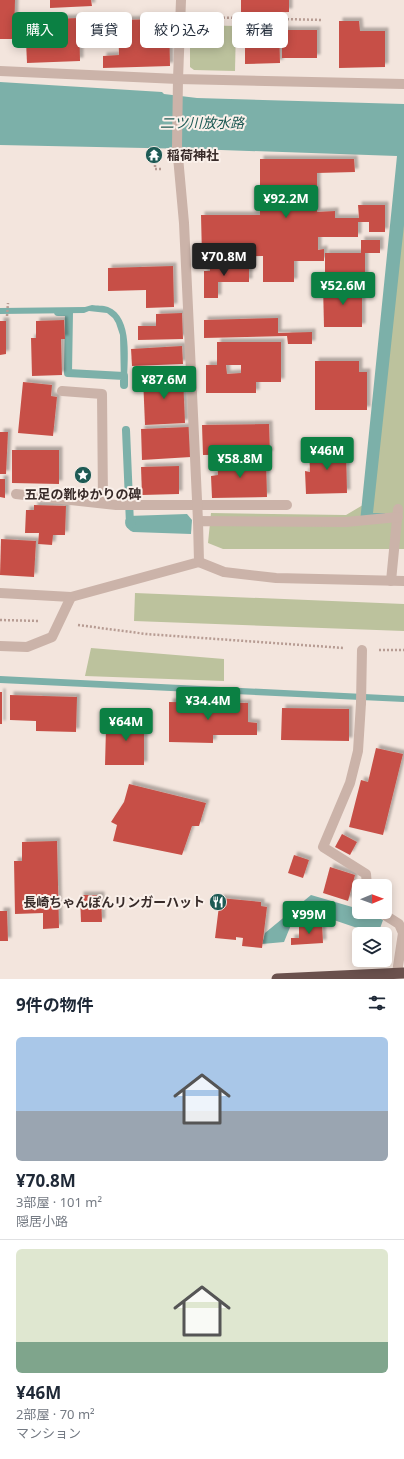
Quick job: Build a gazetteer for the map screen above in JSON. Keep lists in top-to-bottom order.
{
  "water": ["二ツ川放水路"],
  "places": {
    "temple": ["稲荷神社"],
    "place": ["五足の靴ゆかりの碑"],
    "restaurant": ["長崎ちゃんぽんリンガーハット"]
  },
  "north": "right",
  "page": {
    "chip": [
      "購入",
      "賃貸",
      "絞り込み",
      "新着"
    ],
    "price": [
      "¥92.2M",
      "¥70.8M",
      "¥52.6M",
      "¥87.6M",
      "¥46M",
      "¥58.8M",
      "¥34.4M",
      "¥64M",
      "¥99M"
    ],
    "heading": "9件の物件",
    "list": [
      {
        "name": "¥70.8M",
        "note": "3部屋 · 101 m² · 隠居小路"
      },
      {
        "name": "¥46M",
        "note": "2部屋 · 70 m² · マンション"
      }
    ]
  }
}
